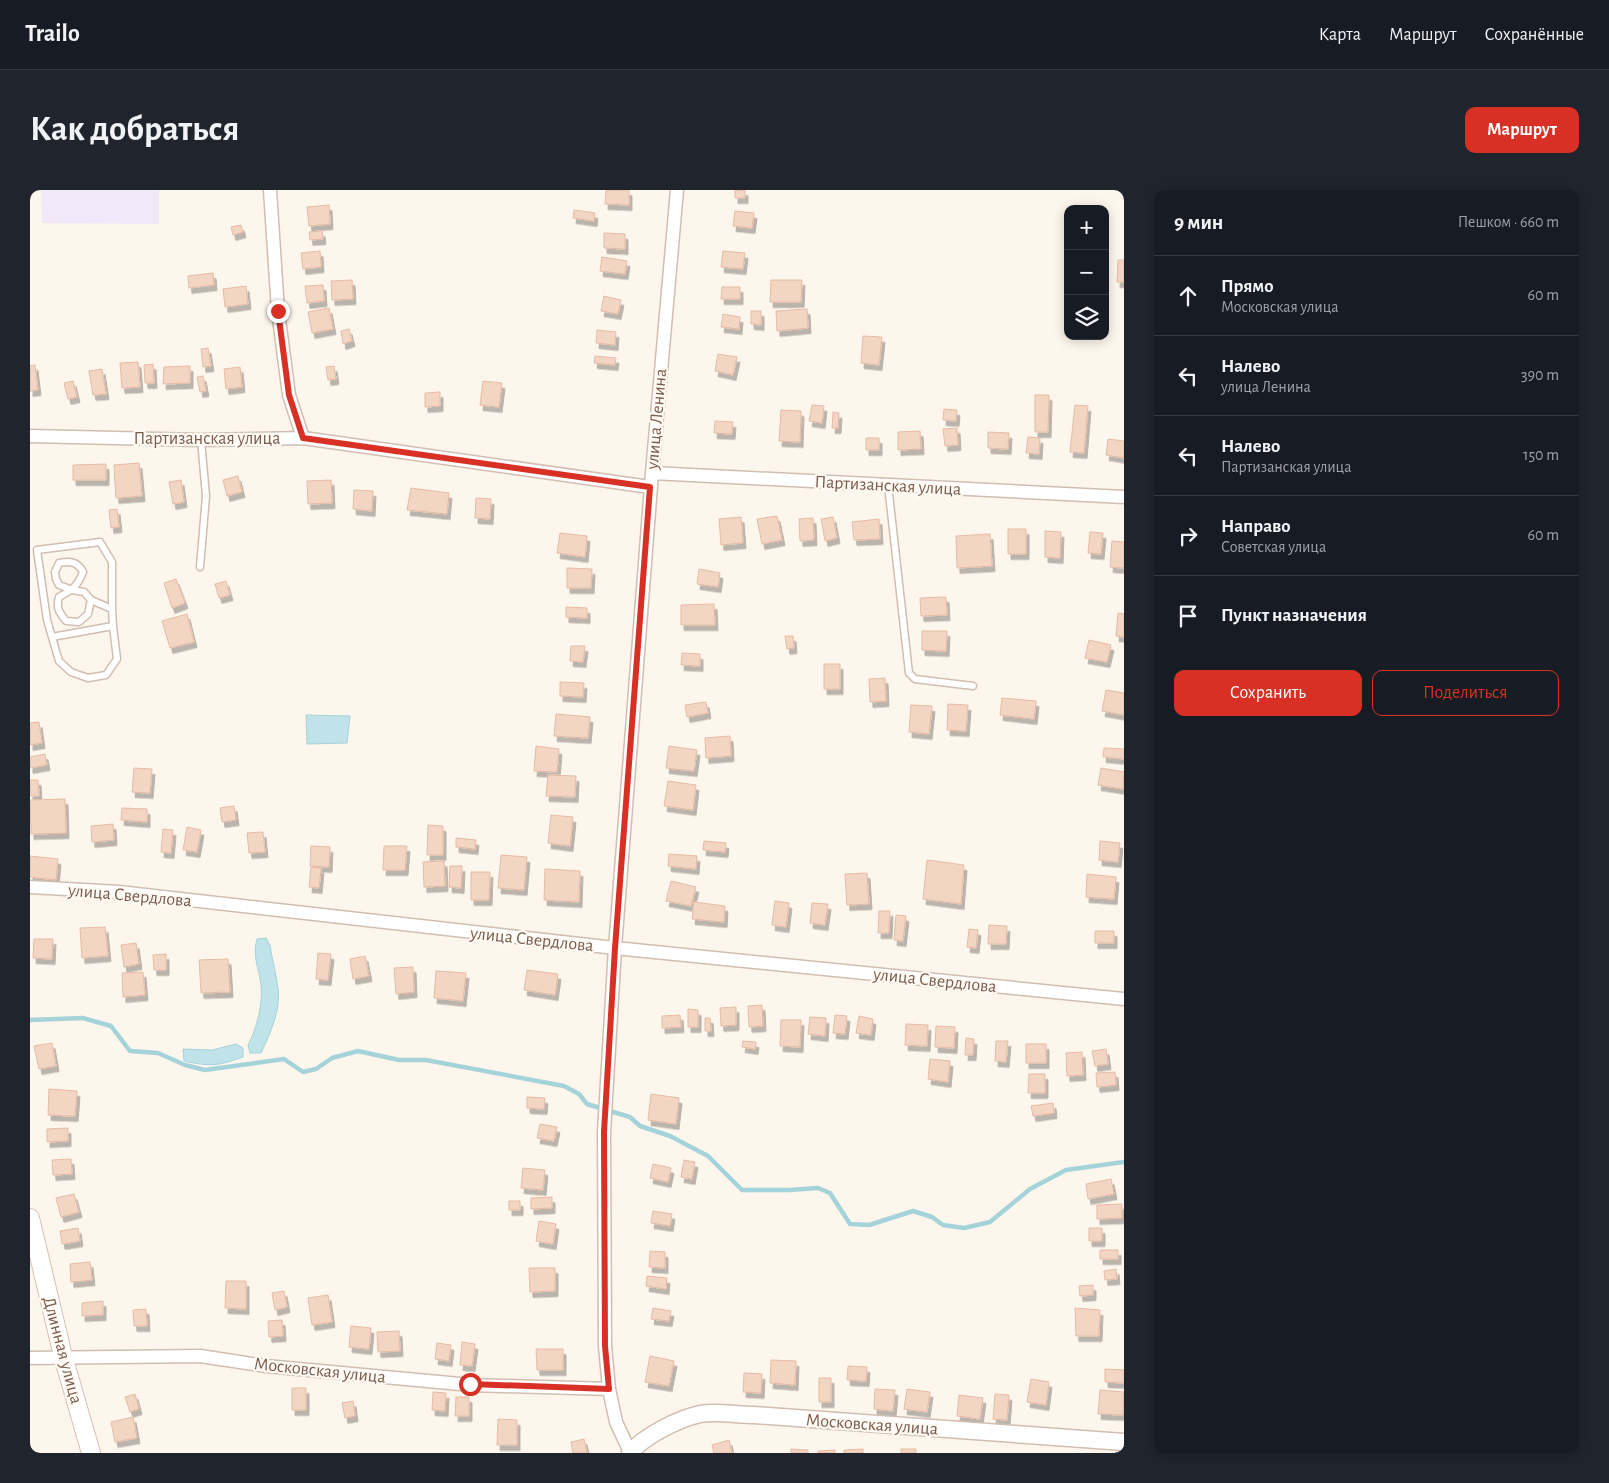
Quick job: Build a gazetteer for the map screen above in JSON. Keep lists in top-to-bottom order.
{
  "streets": {
    "main road": ["Длинная улица"],
    "street": [
      "улица Ленина",
      "Партизанская улица",
      "улица Свердлова",
      "Московская улица"
    ]
  },
  "crossings": [
    ["улица Ленина", "Партизанская улица"],
    ["улица Ленина", "улица Свердлова"],
    ["улица Ленина", "Московская улица"],
    ["Длинная улица", "Московская улица"]
  ],
  "page": {
    "header": "Trailo",
    "nav": ["Карта", "Маршрут", "Сохранённые"],
    "buttons": [
      "Маршрут",
      ["Сохранить", "Поделиться"]
    ],
    "title": "Как добраться",
    "heading": ["9 мин", "Пешком · 660 m"],
    "map_buttons": ["+", "−"],
    "list": [
      ["Прямо", "Московская улица", "60 m"],
      ["Налево", "улица Ленина", "390 m"],
      ["Налево", "Партизанская улица", "150 m"],
      ["Направо", "Советская улица", "60 m"],
      "Пункт назначения"
    ]
  }
}
